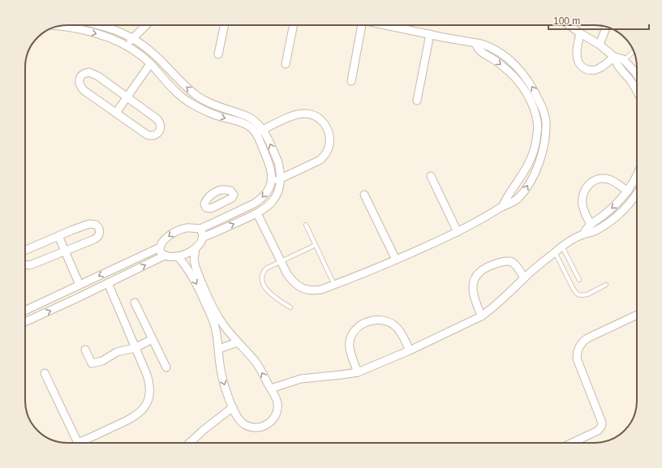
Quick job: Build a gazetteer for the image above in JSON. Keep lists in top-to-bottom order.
{
  "scale_bar": "100 m"
}
